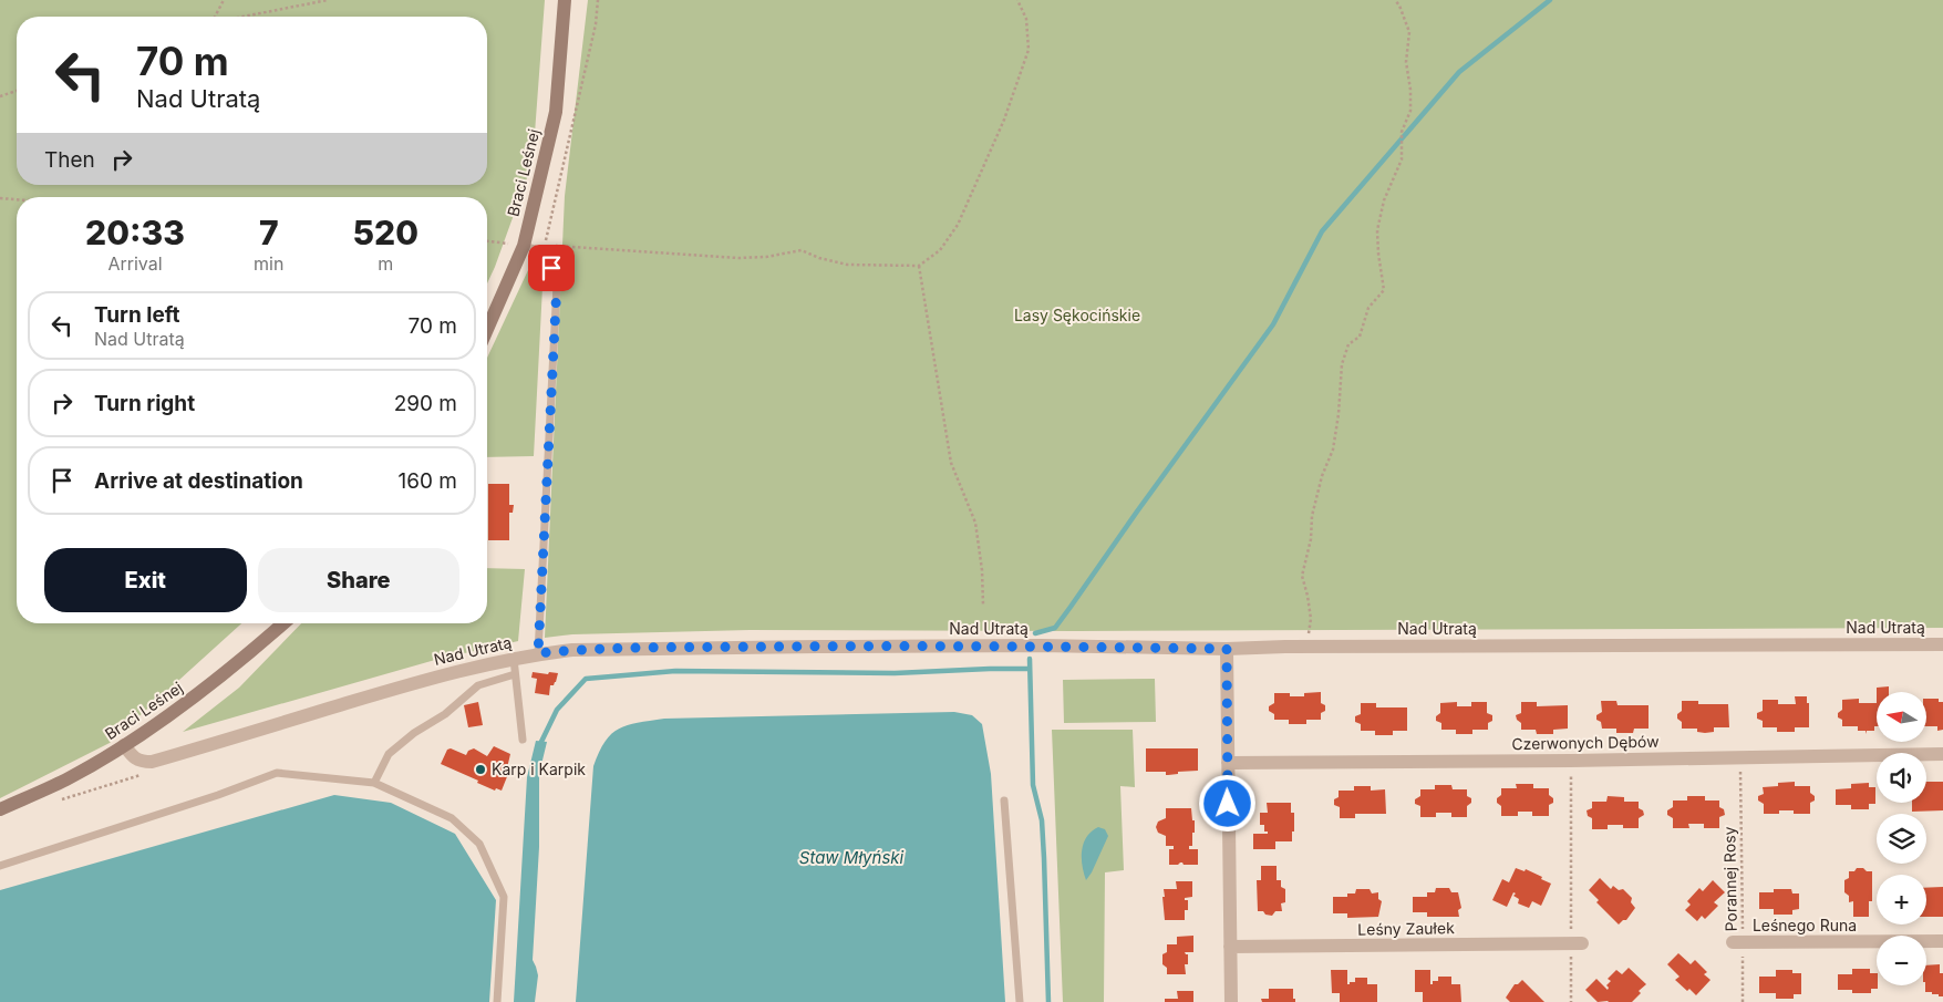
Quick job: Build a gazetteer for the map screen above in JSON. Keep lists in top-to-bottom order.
{
  "streets": {
    "main road": ["Braci Leśnej"],
    "street": [
      "Nad Utratą",
      "Czerwonych Dębów",
      "Leśnego Runa",
      "Leśny Zaułek"
    ],
    "path": ["Porannej Rosy"]
  },
  "crossings": [
    ["Braci Leśnej", "Nad Utratą"],
    ["Czerwonych Dębów", "Porannej Rosy"],
    ["Porannej Rosy", "Leśnego Runa"]
  ],
  "water": ["Staw Młyński"],
  "parks": ["Lasy Sękocińskie"],
  "places": ["Karp i Karpik"],
  "north": "left",
  "page": {
    "turn": ["70 m", "Nad Utratą"],
    "then": "Then",
    "eta": [
      "20:33",
      "Arrival",
      "7",
      "min",
      "520",
      "m"
    ],
    "list": [
      {
        "name": "Turn left",
        "note": "Nad Utratą",
        "value": "70 m"
      },
      {
        "name": "Turn right",
        "value": "290 m"
      },
      {
        "name": "Arrive at destination",
        "value": "160 m"
      }
    ],
    "buttons": ["Exit", "Share"],
    "map_buttons": ["+", "−"]
  }
}
